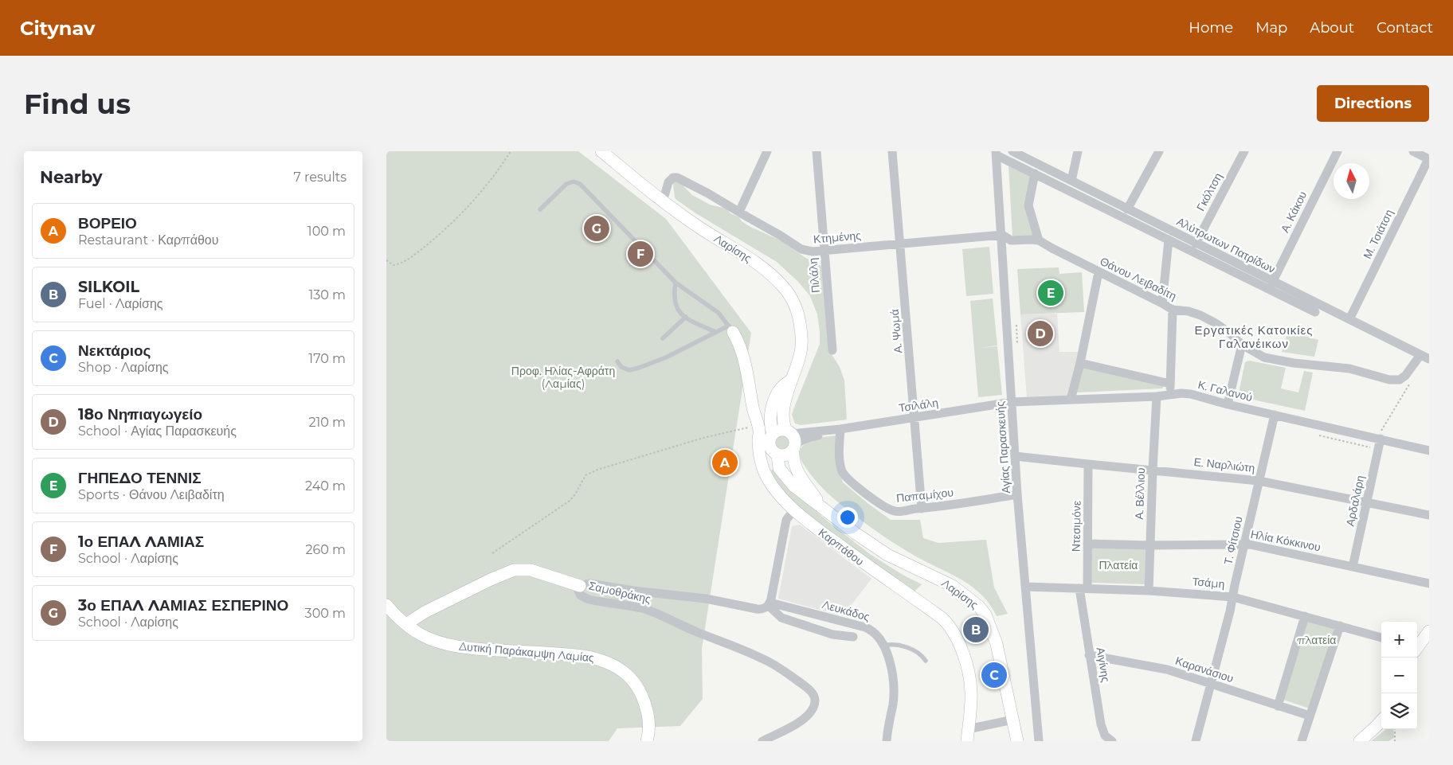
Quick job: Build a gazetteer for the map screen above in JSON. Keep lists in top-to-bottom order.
{
  "streets": {
    "main road": ["Λαρίσης", "Καρπάθου", "Δυτική Παράκαμψη Λαμίας"],
    "street": [
      "Γκόλτση",
      "Α. Κάκου",
      "Μ. Τσιάτση",
      "Κτημένης",
      "Αλύτρωτων Πατρίδων",
      "Πιλάλη",
      "Θάνου Λειβαδίτη",
      "Α. Ψωμά",
      "Κ. Γαλανού",
      "Τσιλάλη",
      "Αγίας Παρασκευής",
      "Ε. Ναρλιώτη",
      "Α. Βέλλιου",
      "Παπαμίχου",
      "Αρδαλάρη",
      "Ντεσιμόνε",
      "Τ. Φίτσιου",
      "Ηλία Κόκκινου",
      "Τσάμη",
      "Σαμοθράκης",
      "Λευκάδος",
      "Αιγίνης",
      "Καρανάσιου"
    ]
  },
  "crossings": [
    ["Γκόλτση", "Αλύτρωτων Πατρίδων"],
    ["Α. Κάκου", "Αλύτρωτων Πατρίδων"],
    ["Μ. Τσιάτση", "Αλύτρωτων Πατρίδων"],
    ["Κτημένης", "Λαρίσης"],
    ["Κτημένης", "Πιλάλη"],
    ["Κτημένης", "Θάνου Λειβαδίτη"],
    ["Κτημένης", "Α. Ψωμά"],
    ["Κτημένης", "Αγίας Παρασκευής"],
    ["Αλύτρωτων Πατρίδων", "Θάνου Λειβαδίτη"],
    ["Λαρίσης", "Τσιλάλη"],
    ["Θάνου Λειβαδίτη", "Αγίας Παρασκευής"],
    ["Α. Ψωμά", "Τσιλάλη"],
    ["Α. Ψωμά", "Παπαμίχου"],
    ["Κ. Γαλανού", "Τσιλάλη"],
    ["Κ. Γαλανού", "Αγίας Παρασκευής"],
    ["Κ. Γαλανού", "Α. Βέλλιου"],
    ["Κ. Γαλανού", "Αρδαλάρη"],
    ["Κ. Γαλανού", "Τ. Φίτσιου"],
    ["Τσιλάλη", "Αγίας Παρασκευής"],
    ["Τσιλάλη", "Παπαμίχου"],
    ["Αγίας Παρασκευής", "Ε. Ναρλιώτη"],
    ["Αγίας Παρασκευής", "Παπαμίχου"],
    ["Αγίας Παρασκευής", "Τσάμη"],
    ["Ε. Ναρλιώτη", "Α. Βέλλιου"],
    ["Ε. Ναρλιώτη", "Αρδαλάρη"],
    ["Ε. Ναρλιώτη", "Ντεσιμόνε"],
    ["Ε. Ναρλιώτη", "Τ. Φίτσιου"],
    ["Α. Βέλλιου", "Ηλία Κόκκινου"],
    ["Α. Βέλλιου", "Τσάμη"],
    ["Αρδαλάρη", "Ηλία Κόκκινου"],
    ["Ντεσιμόνε", "Ηλία Κόκκινου"],
    ["Ντεσιμόνε", "Τσάμη"],
    ["Ντεσιμόνε", "Αιγίνης"],
    ["Τ. Φίτσιου", "Ηλία Κόκκινου"],
    ["Τ. Φίτσιου", "Τσάμη"],
    ["Τ. Φίτσιου", "Καρανάσιου"],
    ["Τσάμη", "Αιγίνης"],
    ["Σαμοθράκης", "Λευκάδος"],
    ["Αιγίνης", "Καρανάσιου"]
  ],
  "districts": ["Εργατικές Κατοικίες Γαλανέικων"],
  "parks": ["Προφ. Ηλίας-Αφράτη (Λαμίας)", "Πλατεία", "πλατεία"],
  "north": "top",
  "page": {
    "header": "Citynav",
    "nav": [
      "Home",
      "Map",
      "About",
      "Contact"
    ],
    "buttons": "Directions",
    "title": "Find us",
    "heading": ["Nearby", "7 results"],
    "list": [
      {
        "mark": "A",
        "name": "ΒΟΡΕΙΟ",
        "note": "Restaurant · Καρπάθου",
        "value": "100 m"
      },
      {
        "mark": "B",
        "name": "SILKOIL",
        "note": "Fuel · Λαρίσης",
        "value": "130 m"
      },
      {
        "mark": "C",
        "name": "Νεκτάριος",
        "note": "Shop · Λαρίσης",
        "value": "170 m"
      },
      {
        "mark": "D",
        "name": "18ο Νηπιαγωγείο",
        "note": "School · Αγίας Παρασκευής",
        "value": "210 m"
      },
      {
        "mark": "E",
        "name": "ΓΗΠΕΔΟ ΤΕΝΝΙΣ",
        "note": "Sports · Θάνου Λειβαδίτη",
        "value": "240 m"
      },
      {
        "mark": "F",
        "name": "1ο ΕΠΑΛ ΛΑΜΙΑΣ",
        "note": "School · Λαρίσης",
        "value": "260 m"
      },
      {
        "mark": "G",
        "name": "3ο ΕΠΑΛ ΛΑΜΙΑΣ ΕΣΠΕΡΙΝΟ",
        "note": "School · Λαρίσης",
        "value": "300 m"
      }
    ],
    "pins": [
      "G",
      "F",
      "E",
      "D",
      "A",
      "B",
      "C"
    ],
    "map_buttons": ["+", "−"]
  }
}
